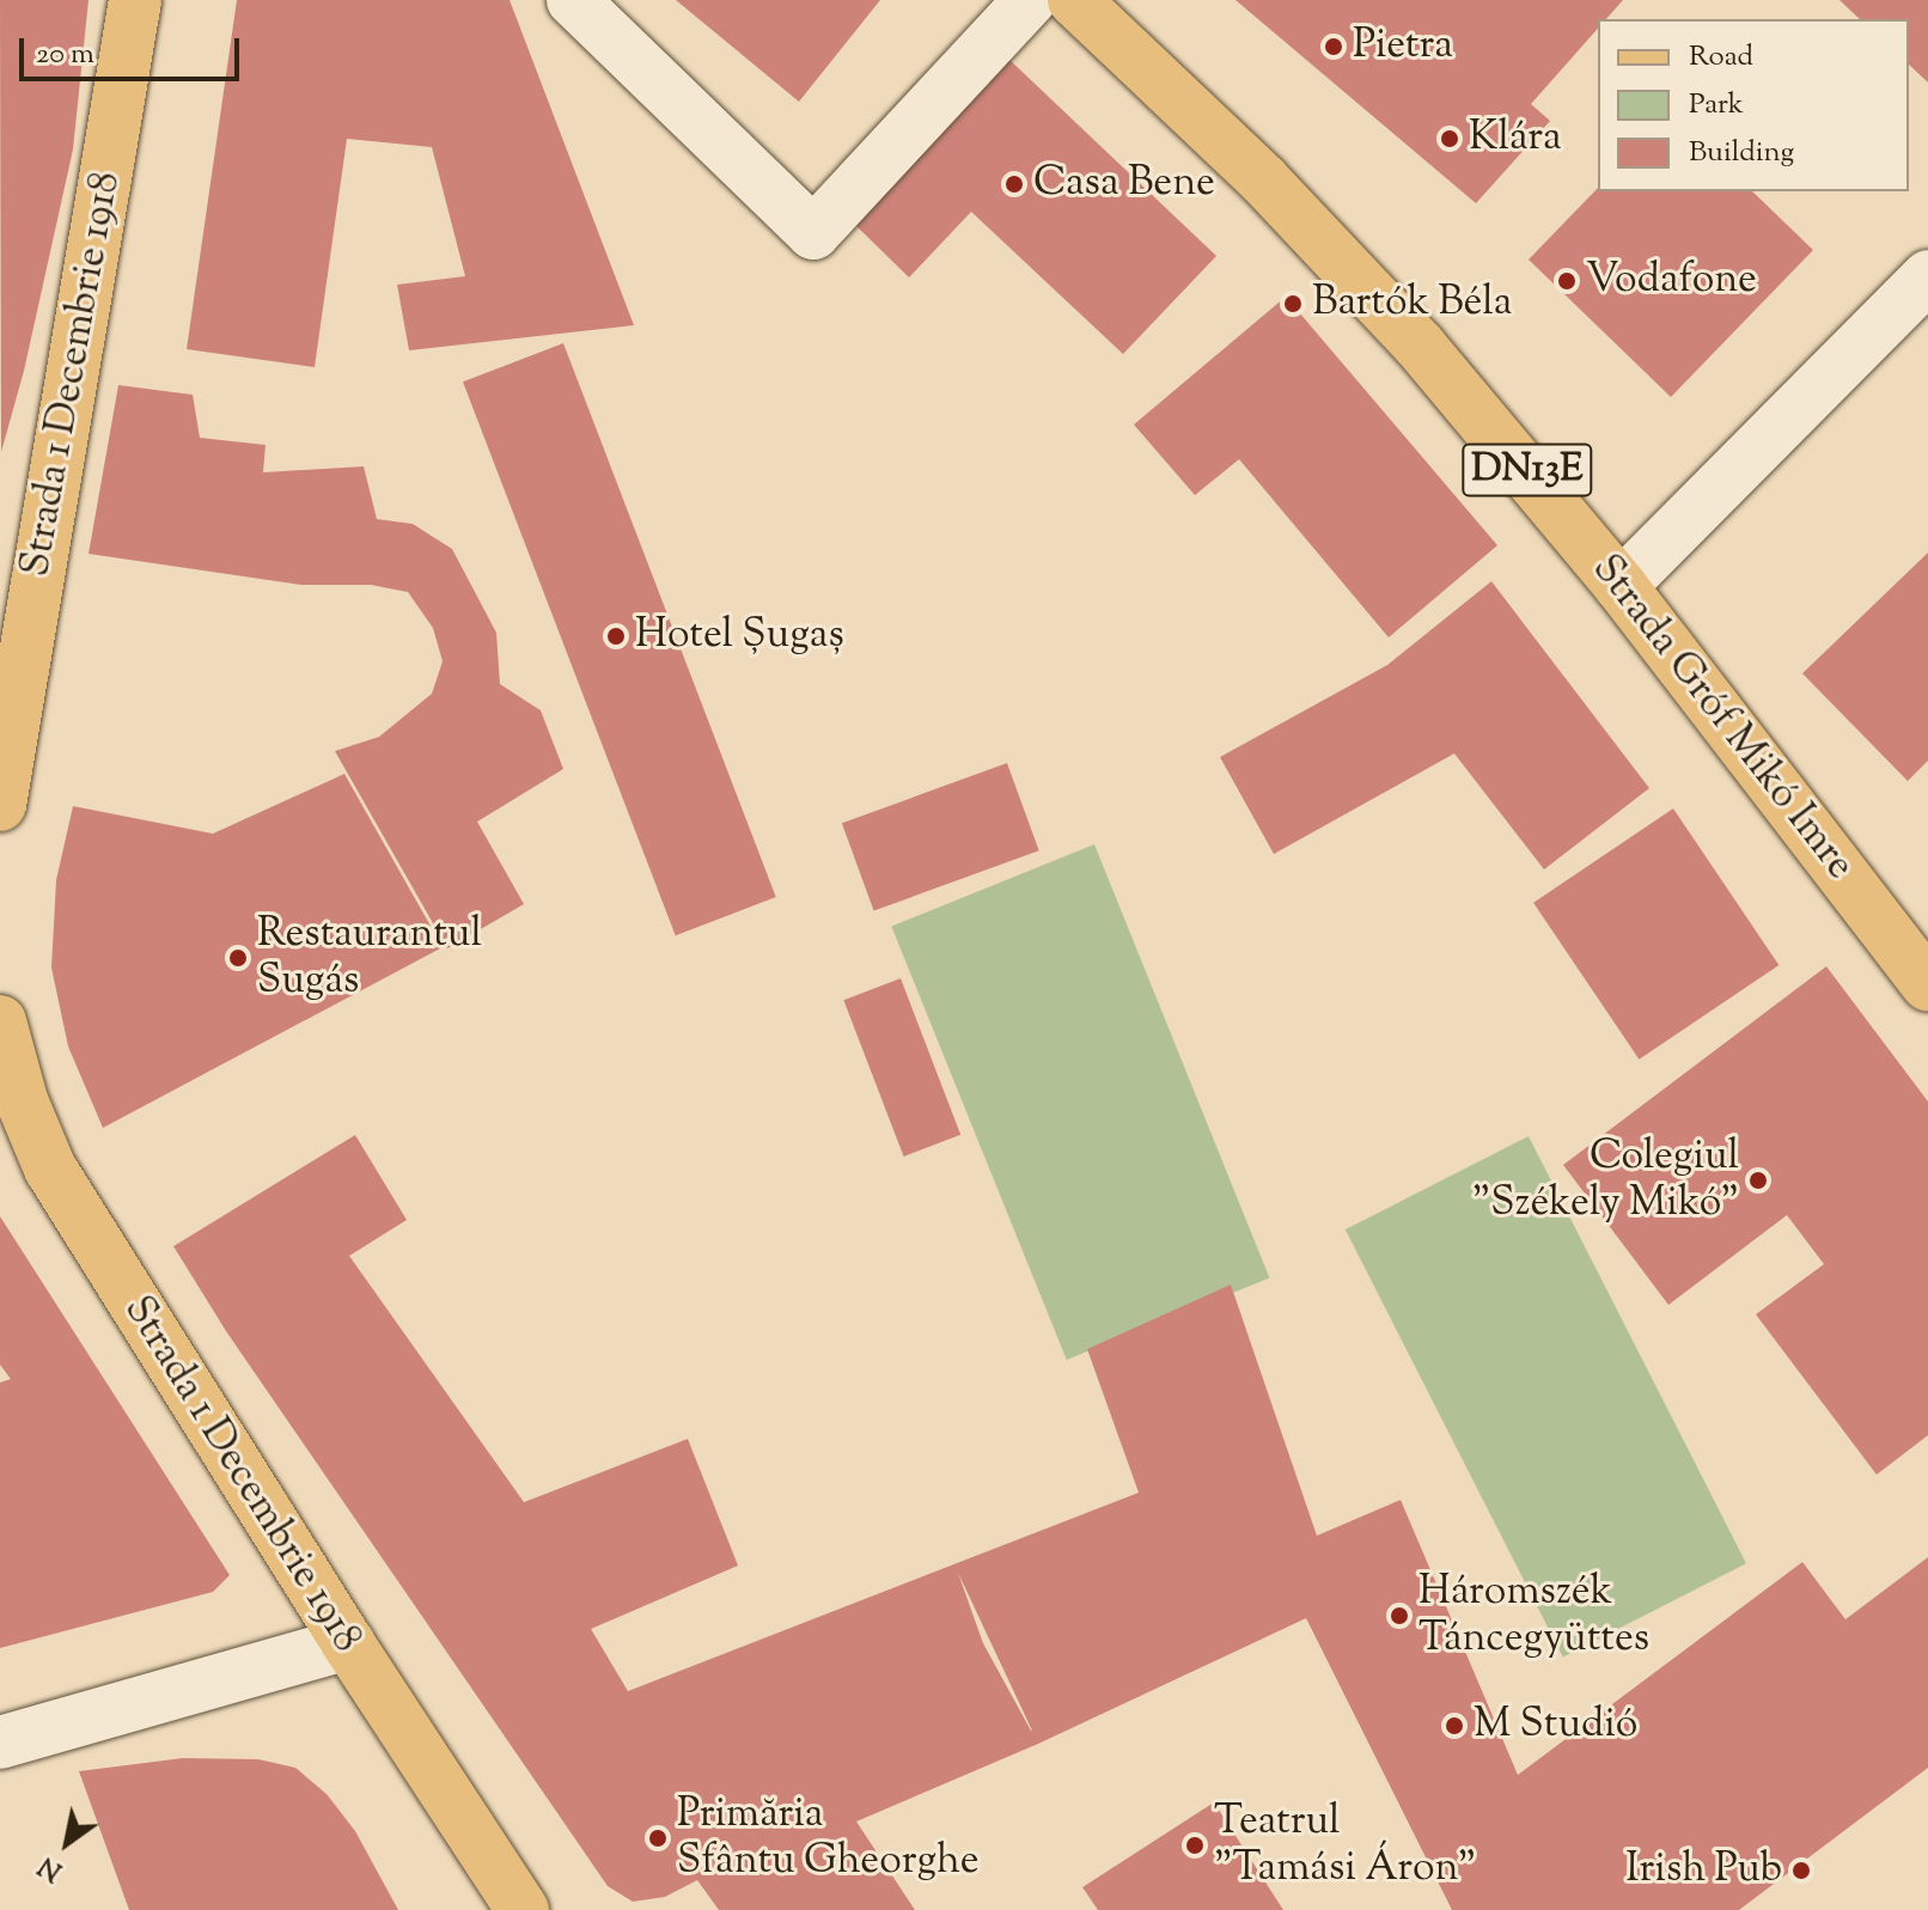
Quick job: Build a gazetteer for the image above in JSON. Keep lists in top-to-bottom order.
{
  "streets": {
    "main road": ["Strada 1 Decembrie 1918", "DN13E", "Strada Gróf Mikó Imre"]
  },
  "places": [
    "Pietra",
    "Klára",
    "Casa Bene",
    "Vodafone",
    "Bartók Béla",
    "Hotel Șugaș",
    "Restaurantul Sugás",
    "Colegiul \"Székely Mikó\"",
    "Háromszék Táncegyüttes",
    "M Studió",
    "Primăria Sfântu Gheorghe",
    "Teatrul \"Tamási Áron\"",
    "Irish Pub"
  ],
  "legend": ["Road", "Park", "Building"],
  "scale_bar": "20 m",
  "north": "bottom left"
}
